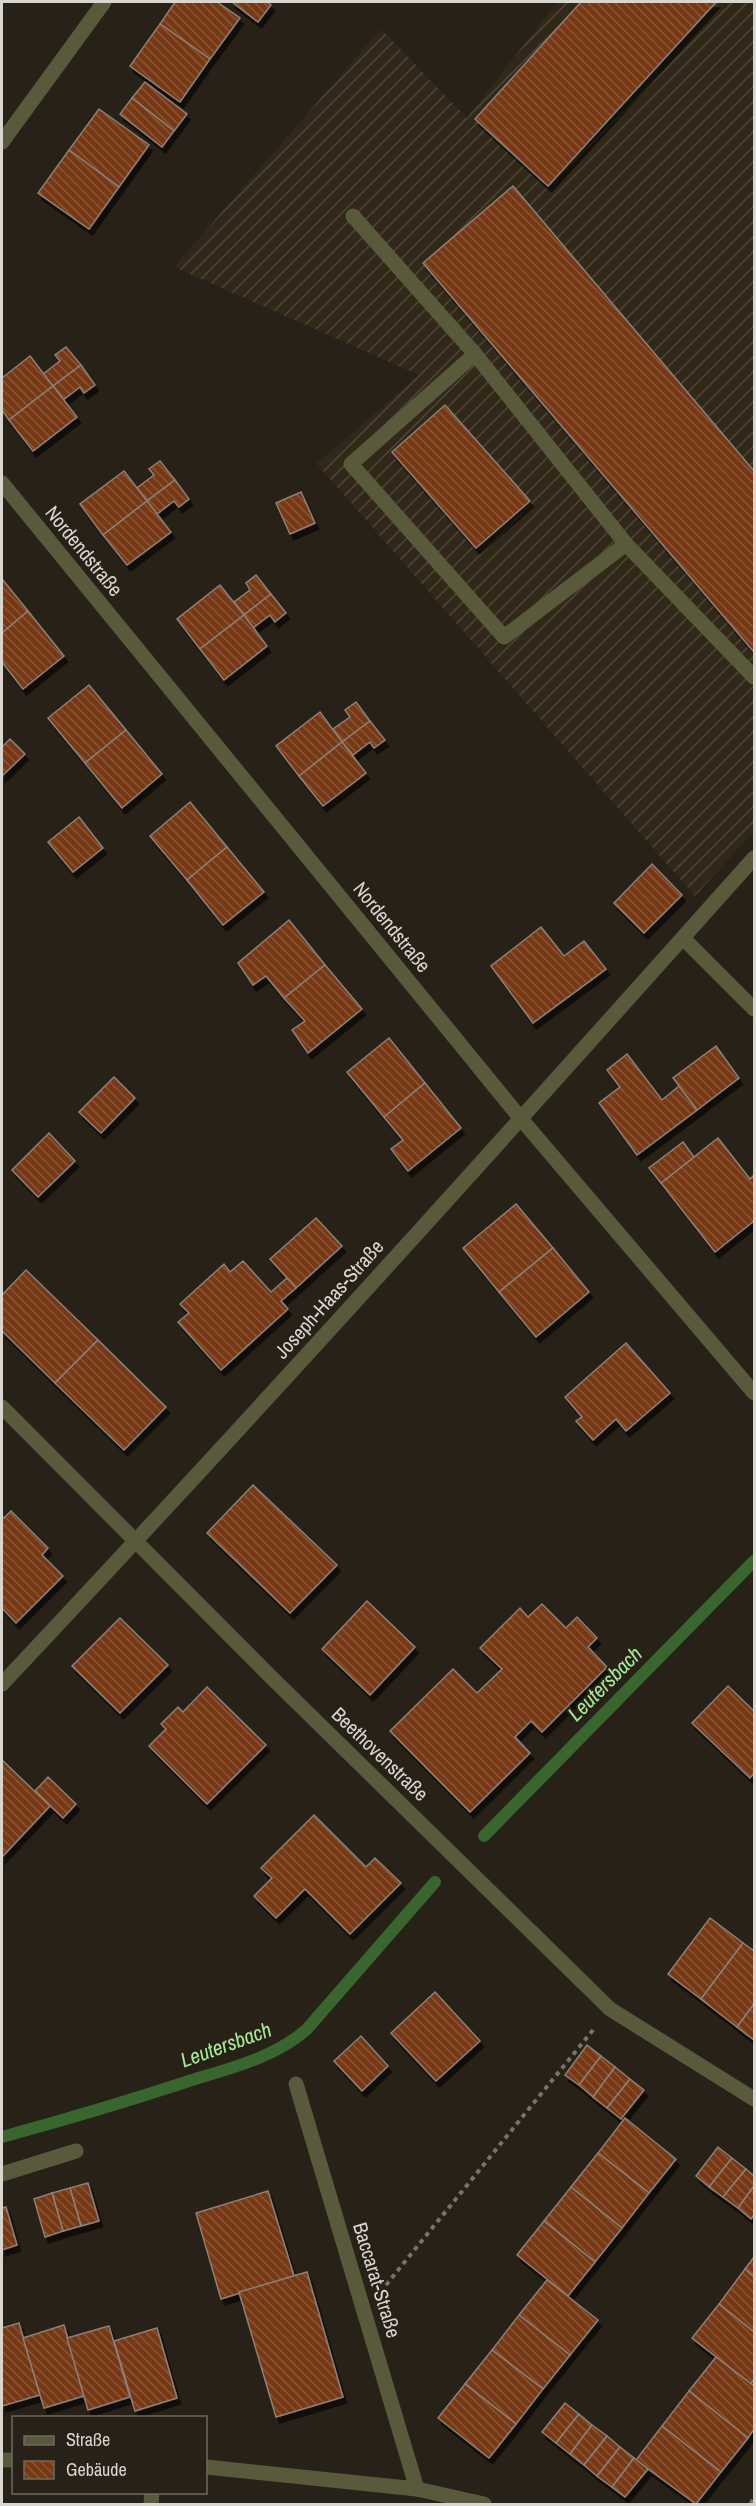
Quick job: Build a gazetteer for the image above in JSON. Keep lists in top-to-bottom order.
{
  "streets": {
    "street": [
      "Nordendstraße",
      "Joseph-Haas-Straße",
      "Beethovenstraße",
      "Baccarat-Straße"
    ]
  },
  "crossings": [
    ["Nordendstraße", "Joseph-Haas-Straße"],
    ["Joseph-Haas-Straße", "Beethovenstraße"]
  ],
  "water": ["Leutersbach"],
  "legend": ["Straße", "Gebäude"]
}
